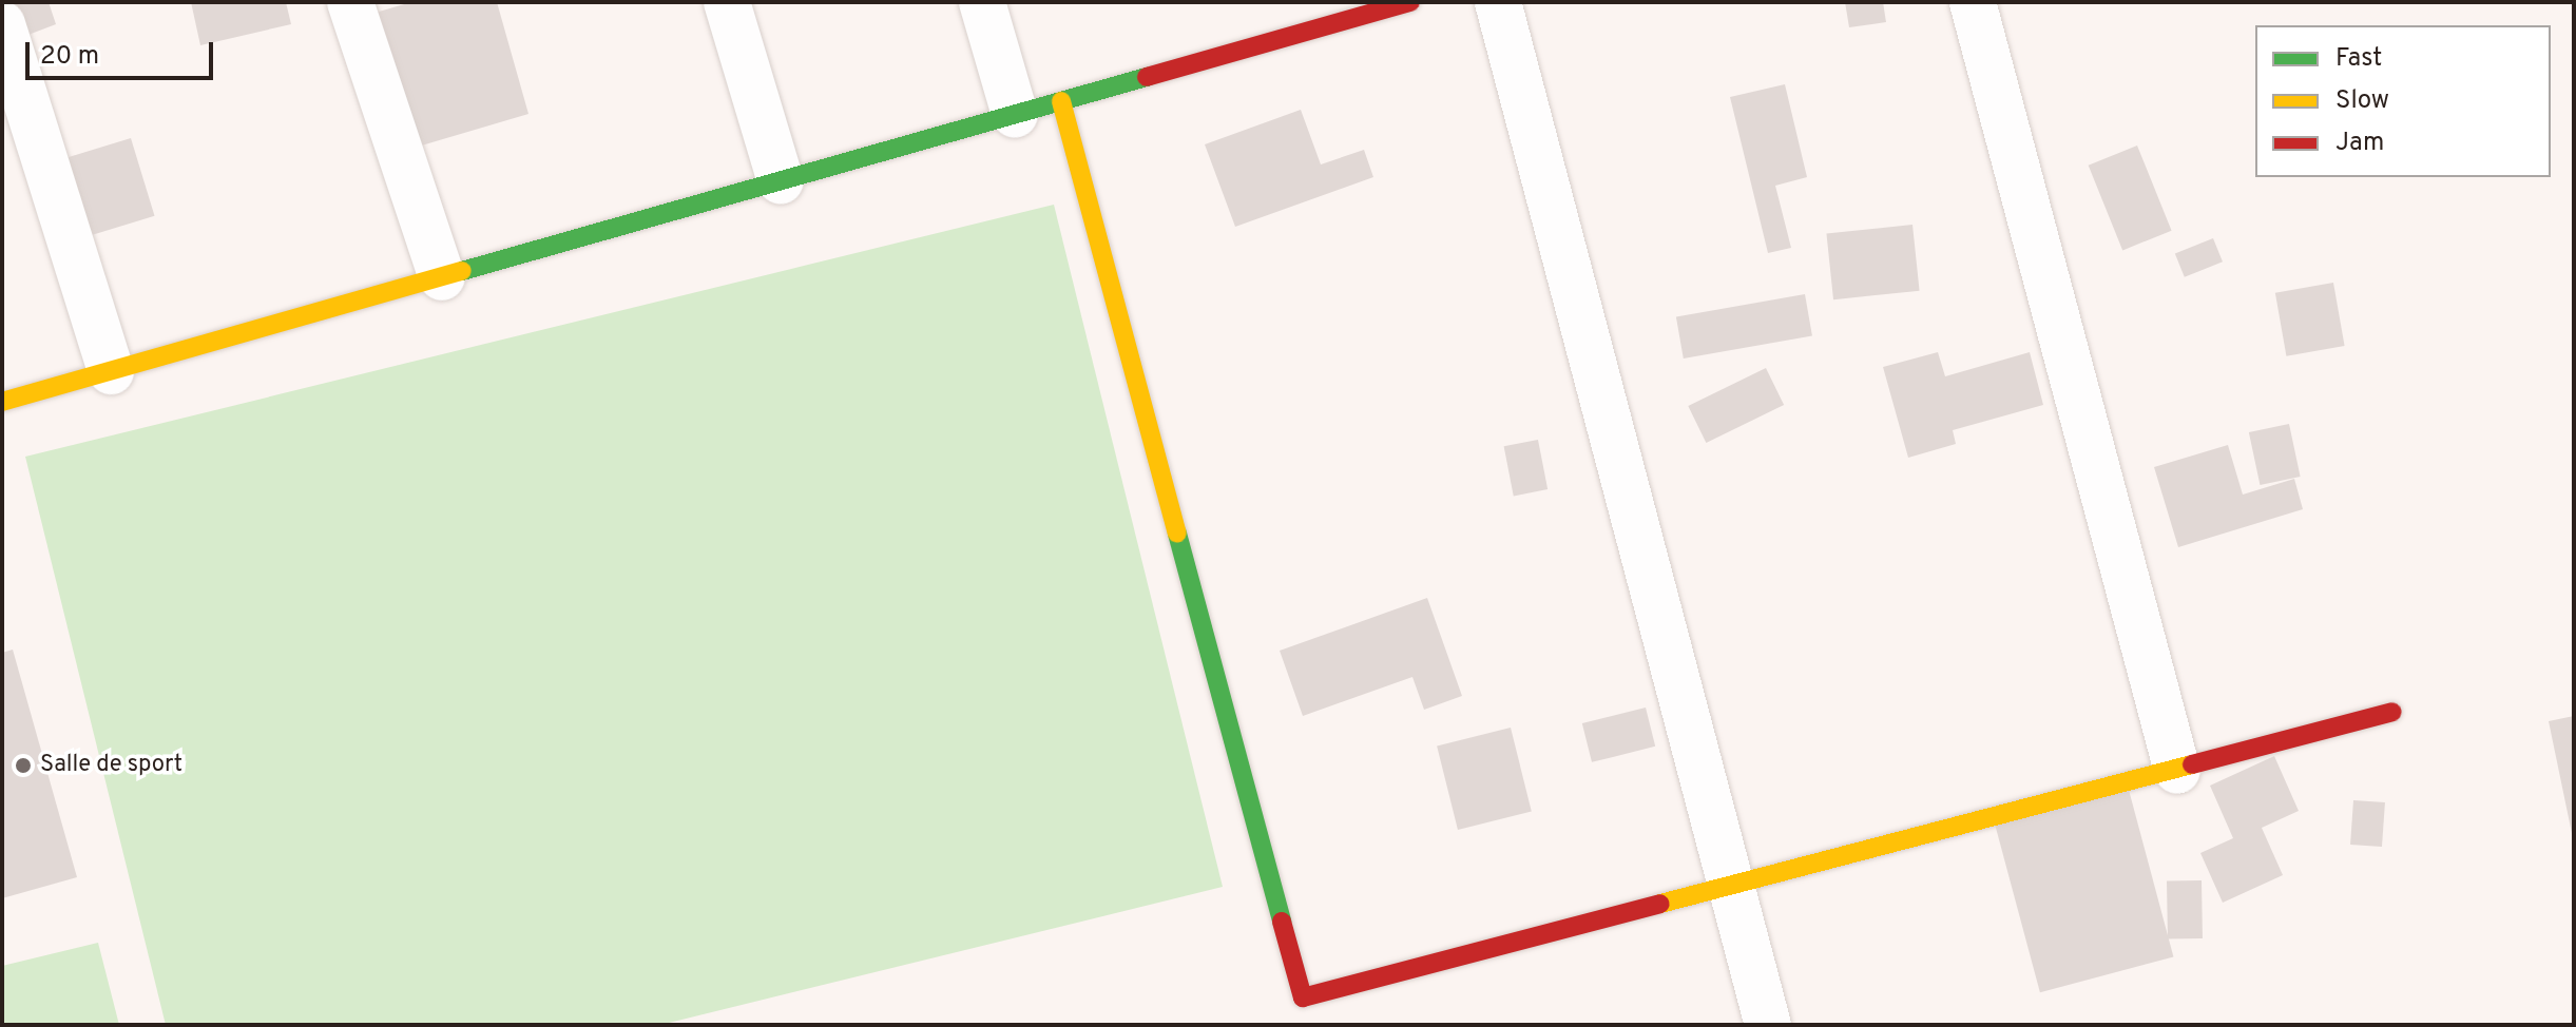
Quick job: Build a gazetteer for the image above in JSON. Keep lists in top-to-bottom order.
{
  "places": ["Salle de sport"],
  "legend": ["Fast", "Slow", "Jam"],
  "scale_bar": "20 m"
}
